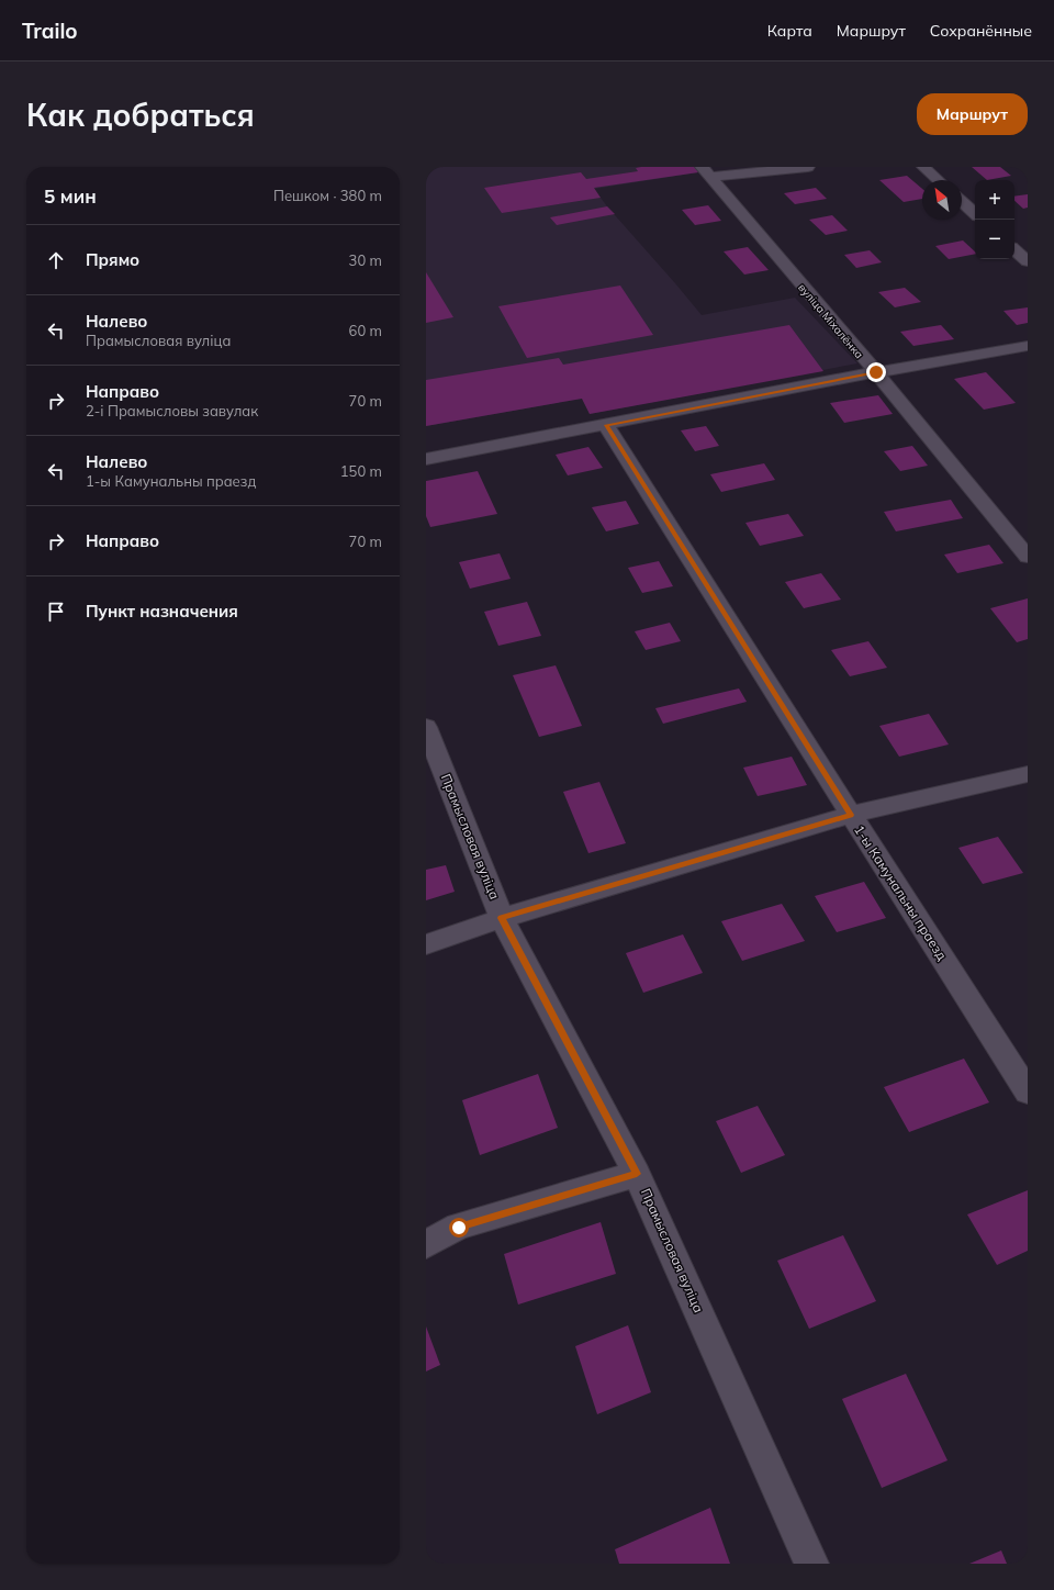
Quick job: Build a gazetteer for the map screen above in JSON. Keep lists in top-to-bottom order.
{
  "streets": {
    "street": ["вуліца Міхалёнка", "Прамысловая вуліца", "1-ы Камунальны праезд"]
  },
  "north": "top left",
  "page": {
    "header": "Trailo",
    "nav": ["Карта", "Маршрут", "Сохранённые"],
    "buttons": "Маршрут",
    "title": "Как добраться",
    "heading": ["5 мин", "Пешком · 380 m"],
    "map_buttons": ["+", "−"],
    "list": [
      ["Прямо", "30 m"],
      ["Налево", "Прамысловая вуліца", "60 m"],
      ["Направо", "2-і Прамысловы завулак", "70 m"],
      ["Налево", "1-ы Камунальны праезд", "150 m"],
      ["Направо", "70 m"],
      "Пункт назначения"
    ]
  }
}
